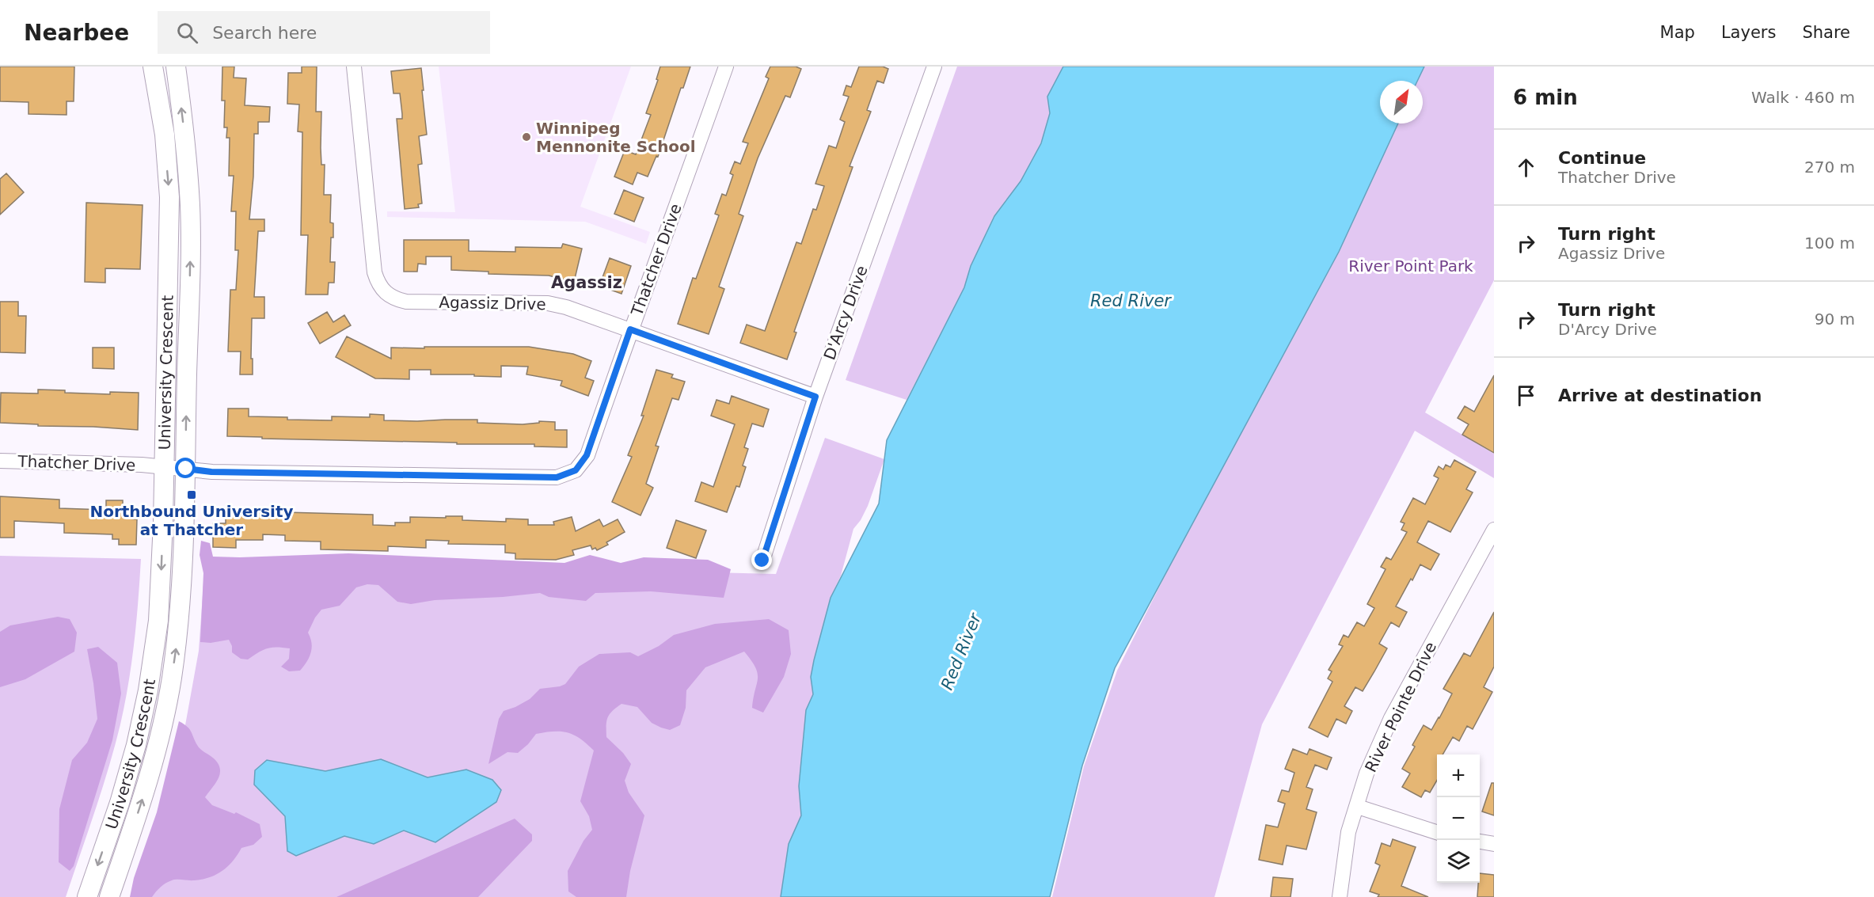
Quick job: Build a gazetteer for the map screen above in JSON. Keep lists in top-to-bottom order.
{
  "streets": {
    "main road": ["University Crescent"],
    "street": [
      "Thatcher Drive",
      "Agassiz Drive",
      "D'Arcy Drive",
      "River Pointe Drive"
    ]
  },
  "crossings": [
    ["Thatcher Drive", "Agassiz Drive"],
    ["Thatcher Drive", "University Crescent"],
    ["Agassiz Drive", "D'Arcy Drive"]
  ],
  "districts": ["Agassiz"],
  "water": ["Red River"],
  "parks": ["River Point Park"],
  "places": {
    "other": ["Winnipeg Mennonite School"],
    "transit": ["Northbound University at Thatcher"]
  },
  "north": "top right",
  "page": {
    "header": "Nearbee",
    "search": "Search here",
    "nav": ["Map", "Layers", "Share"],
    "heading": ["6 min", "Walk · 460 m"],
    "list": [
      ["Continue", "Thatcher Drive", "270 m"],
      ["Turn right", "Agassiz Drive", "100 m"],
      ["Turn right", "D'Arcy Drive", "90 m"],
      "Arrive at destination"
    ],
    "map_buttons": ["+", "−"]
  }
}
